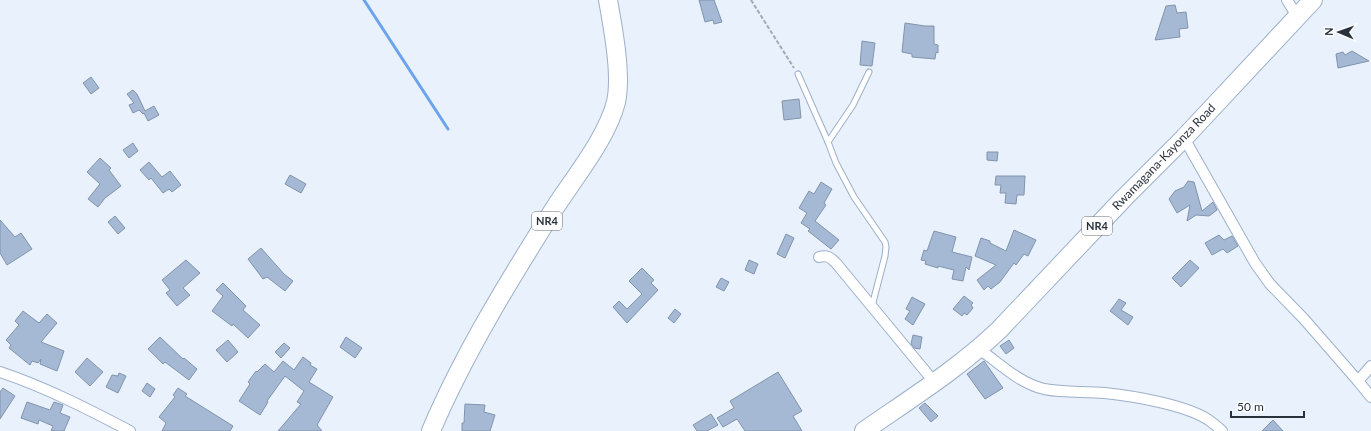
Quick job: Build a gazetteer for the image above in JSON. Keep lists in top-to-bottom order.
{
  "streets": {
    "highway": ["Rwamagana-Kayonza Road", "NR4"]
  },
  "scale_bar": "50 m",
  "north": "left"
}
